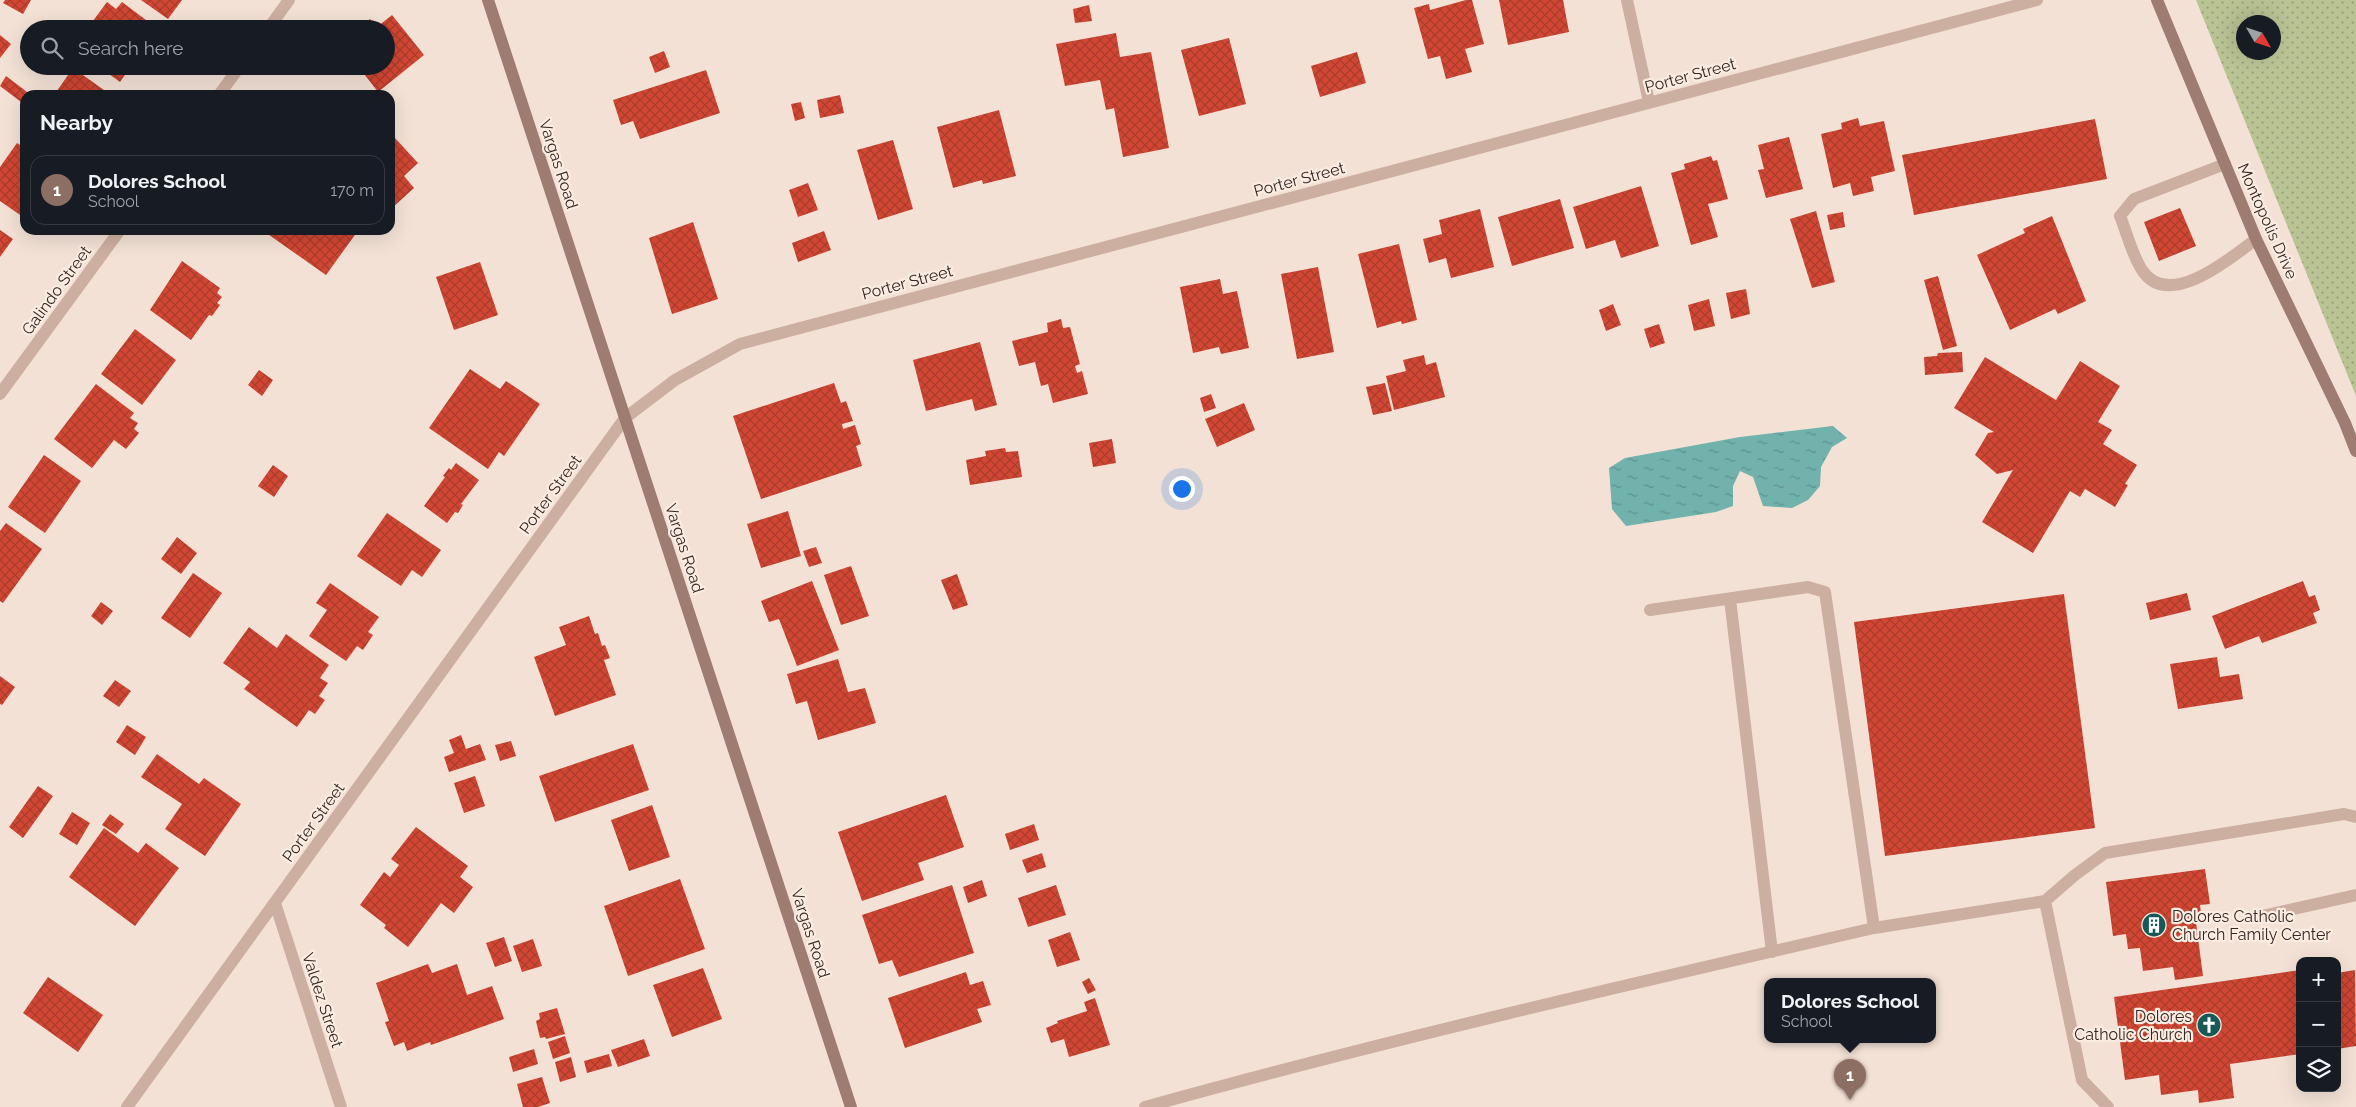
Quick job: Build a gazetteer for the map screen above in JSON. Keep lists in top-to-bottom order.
{
  "streets": {
    "street": [
      "Porter Street",
      "Vargas Road",
      "Montopolis Drive",
      "Galindo Street",
      "Valdez Street"
    ]
  },
  "crossings": [
    ["Porter Street", "Vargas Road"],
    ["Porter Street", "Valdez Street"]
  ],
  "places": {
    "building": ["Dolores Catholic Church Family Center"],
    "church": ["Dolores Catholic Church"]
  },
  "north": "bottom right",
  "page": {
    "search": "Search here",
    "heading": "Nearby",
    "list": [
      {
        "mark": "1",
        "name": "Dolores School",
        "note": "School",
        "value": "170 m"
      }
    ],
    "map_buttons": ["+", "−"],
    "popup": ["Dolores School", "School"],
    "pins": "1"
  }
}
